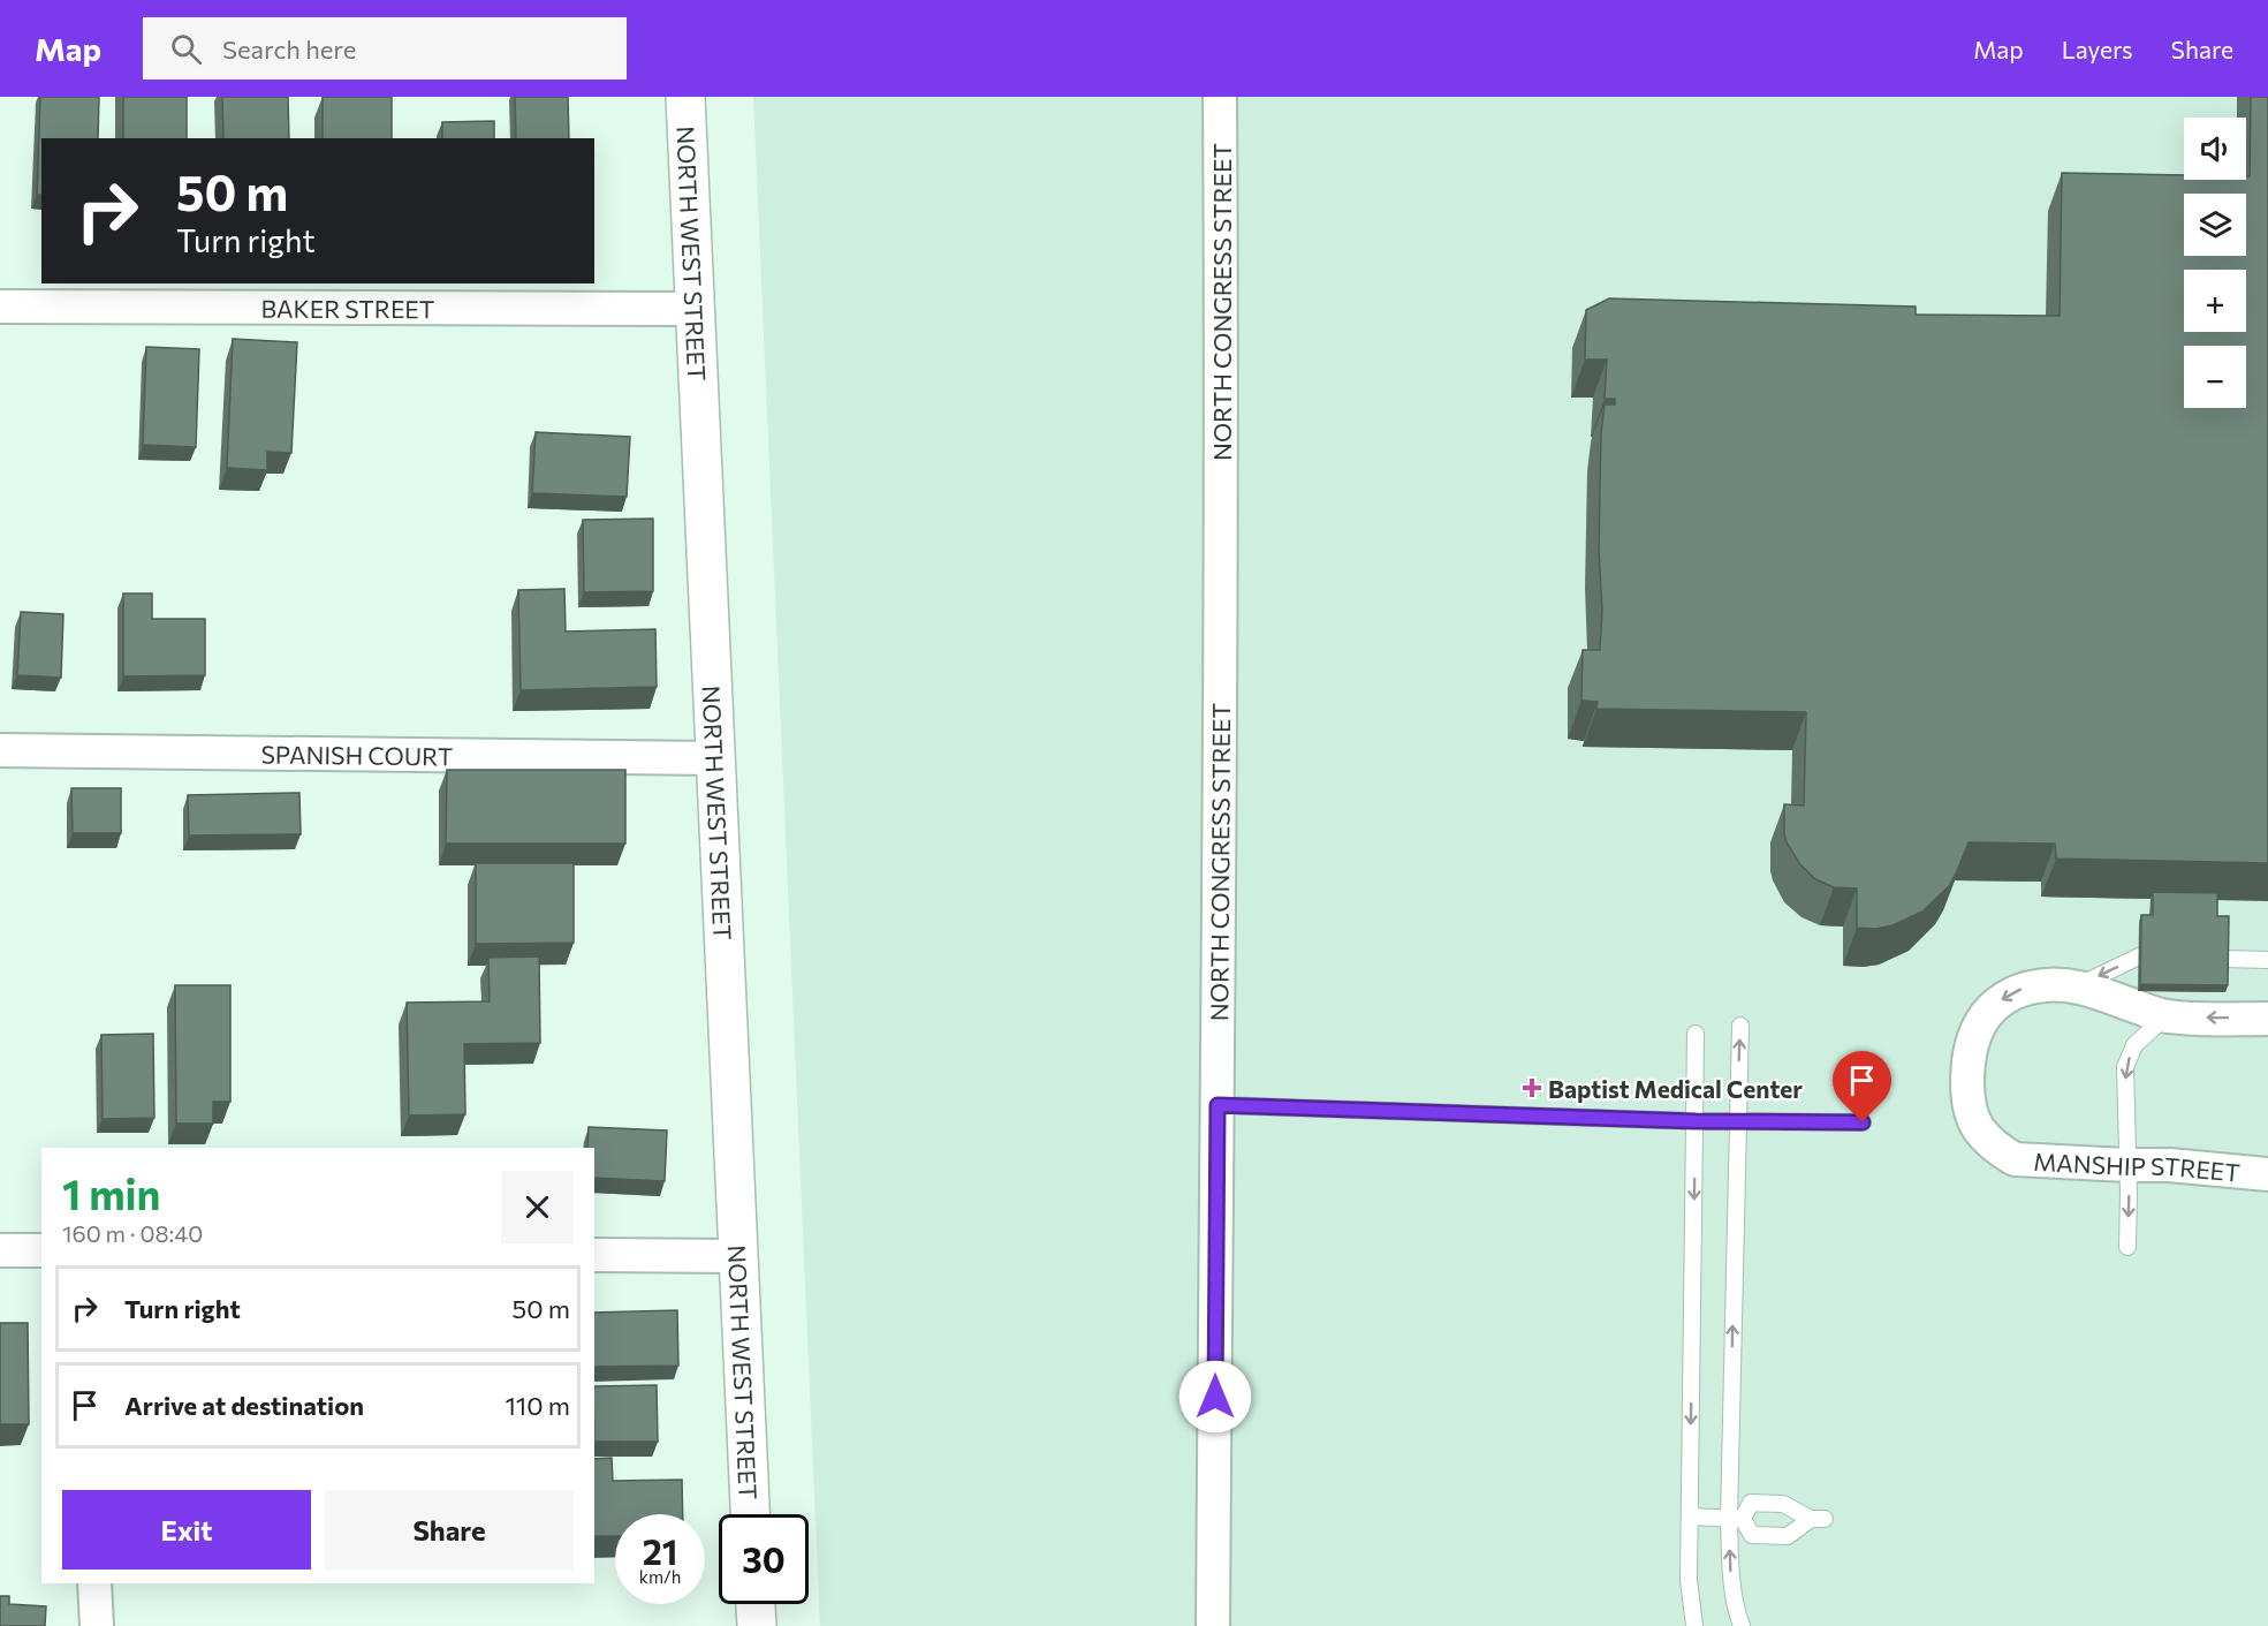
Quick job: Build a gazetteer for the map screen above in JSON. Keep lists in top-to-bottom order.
{
  "streets": {
    "street": [
      "NORTH WEST STREET",
      "NORTH CONGRESS STREET",
      "BAKER STREET",
      "SPANISH COURT",
      "MANSHIP STREET"
    ]
  },
  "crossings": [
    ["NORTH WEST STREET", "BAKER STREET"],
    ["NORTH WEST STREET", "SPANISH COURT"]
  ],
  "places": {
    "health": ["Baptist Medical Center"]
  },
  "page": {
    "header": "Map",
    "search": "Search here",
    "nav": ["Map", "Layers", "Share"],
    "map_buttons": ["+", "−"],
    "turn": ["50 m", "Turn right"],
    "heading": ["1 min", "160 m · 08:40"],
    "list": [
      {
        "name": "Turn right",
        "value": "50 m"
      },
      {
        "name": "Arrive at destination",
        "value": "110 m"
      }
    ],
    "buttons": ["Exit", "Share"],
    "speed": "21 km/h",
    "limit": "30"
  }
}
